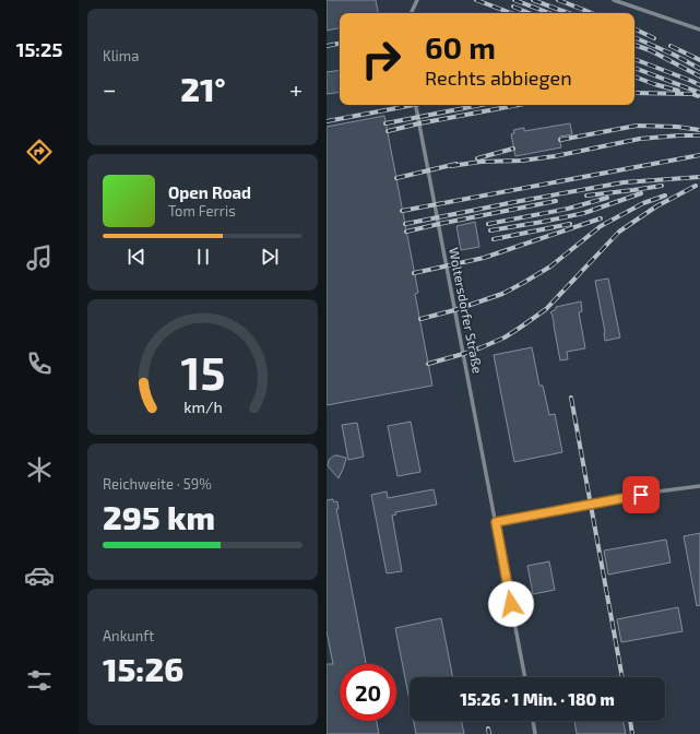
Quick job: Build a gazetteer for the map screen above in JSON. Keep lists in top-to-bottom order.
{
  "streets": {
    "lane": ["Woltersdorfer Straße"]
  },
  "page": {
    "tabs": "15:25",
    "tile": [
      "Klima",
      ["Reichweite · 59%", "295 km"],
      ["Ankunft", "15:26"]
    ],
    "turn": ["60 m", "Rechts abbiegen"],
    "heat": ["−", "21°", "+"],
    "song": ["Open Road", "Tom Ferris"],
    "limit": "20",
    "trip": "15:26 · 1 Min. · 180 m",
    "gauge": ["15", "km/h"]
  }
}
